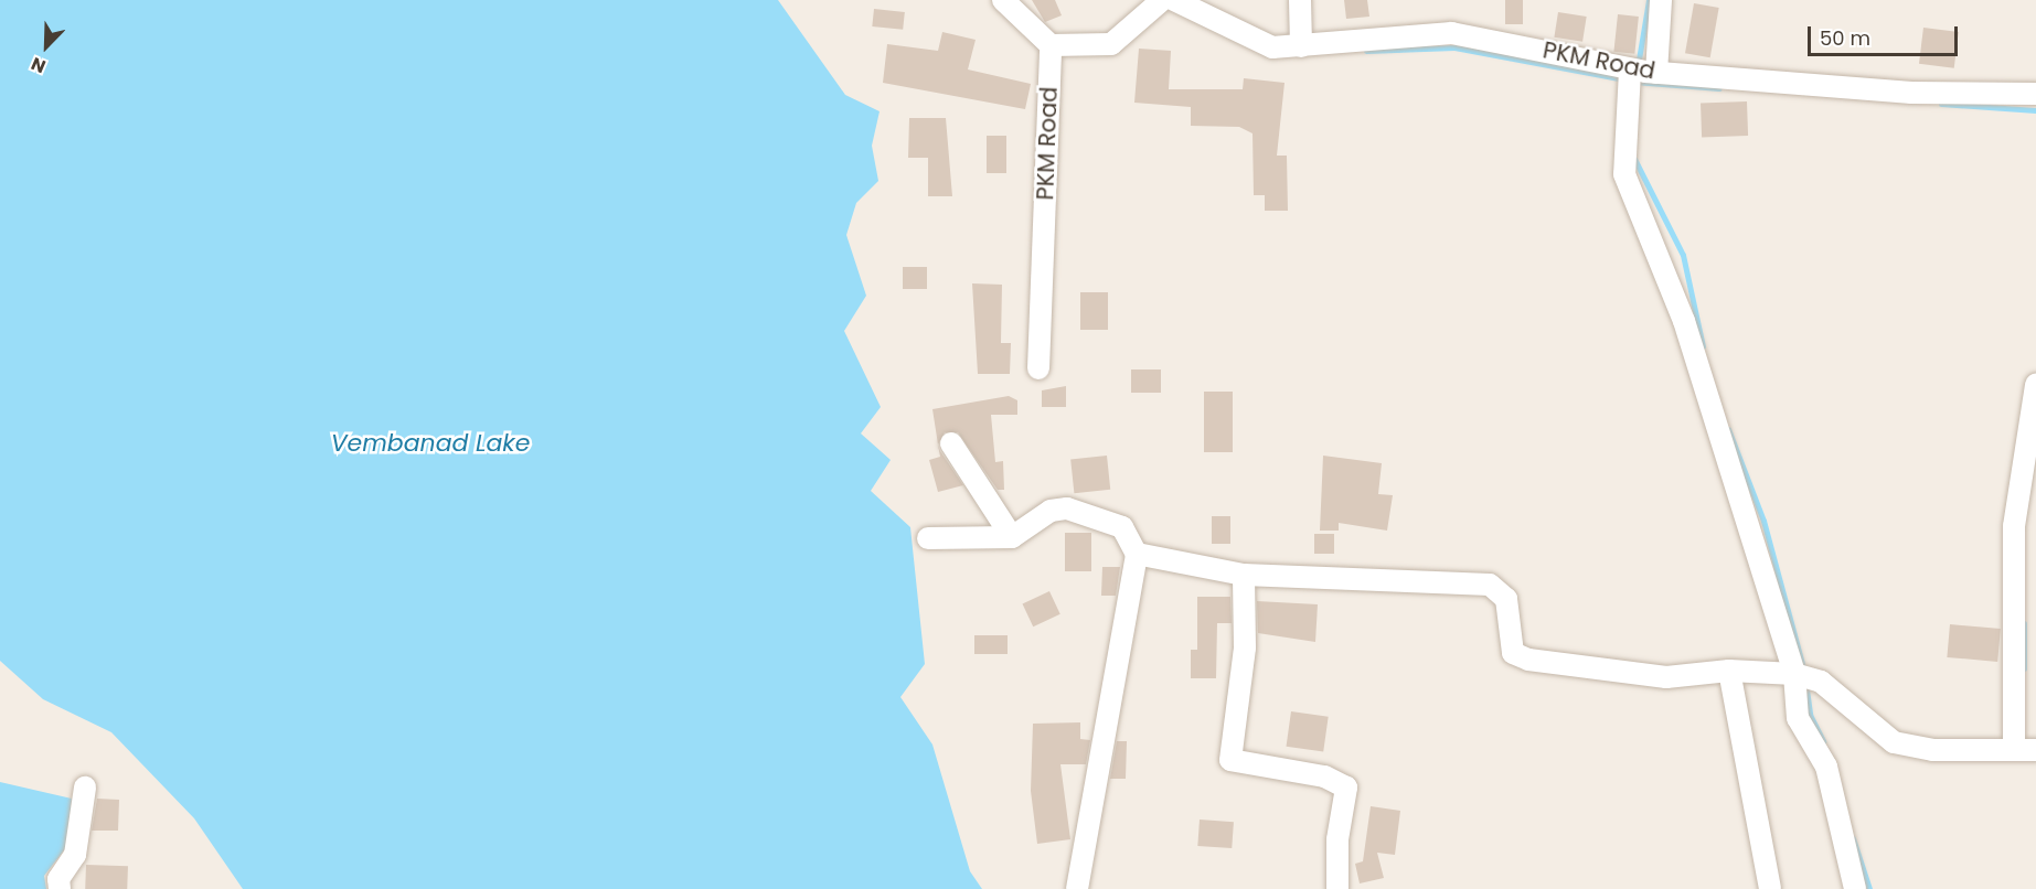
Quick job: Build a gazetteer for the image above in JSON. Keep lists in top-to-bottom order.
{
  "streets": {
    "street": ["PKM Road"]
  },
  "water": ["Vembanad Lake"],
  "scale_bar": "50 m",
  "north": "bottom left"
}
